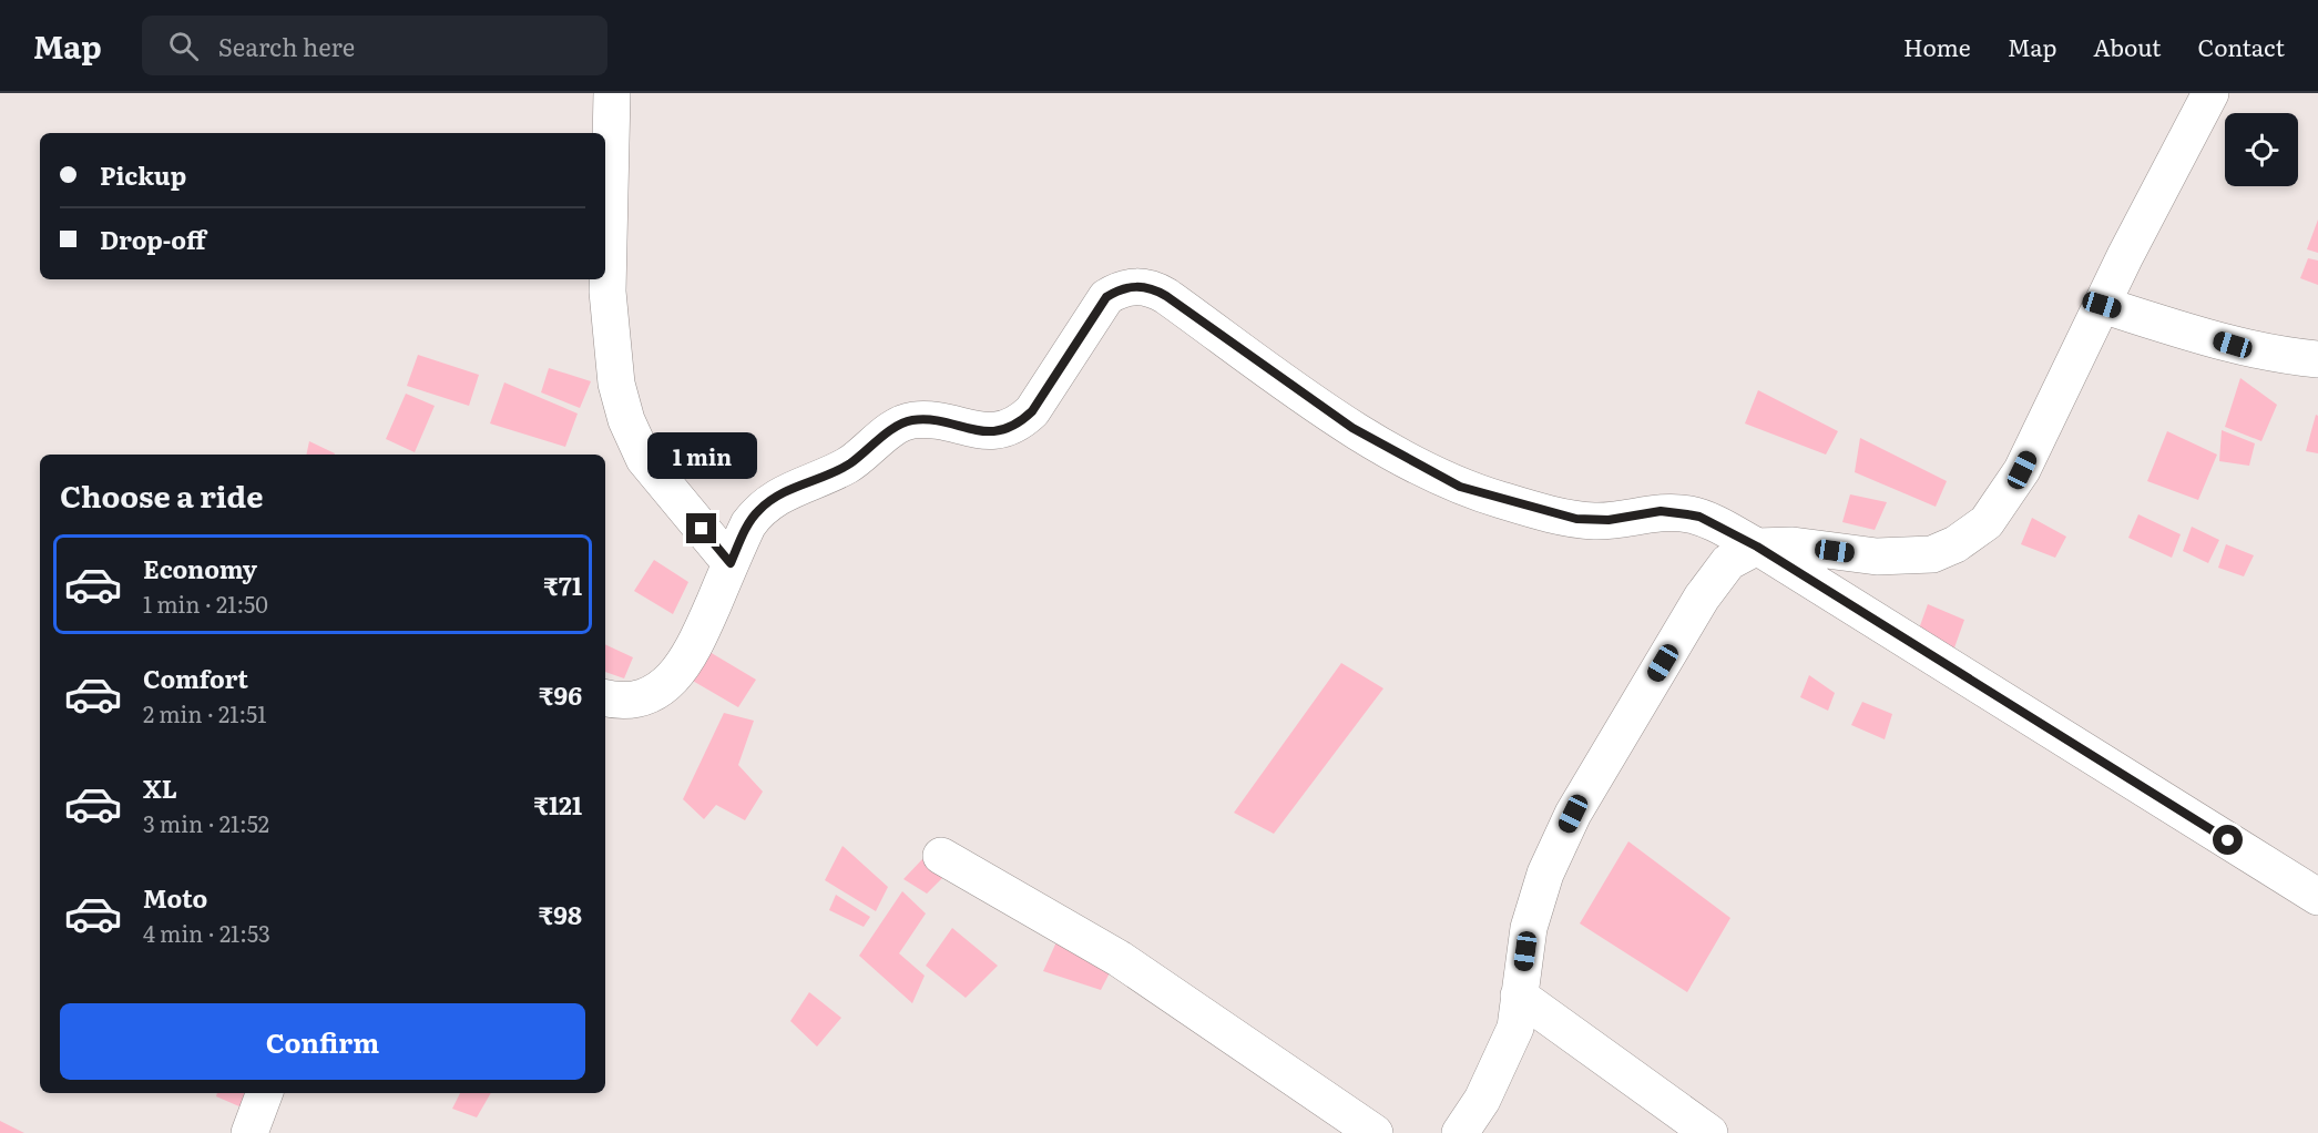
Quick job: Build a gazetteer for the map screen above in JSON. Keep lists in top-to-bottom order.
{
  "page": {
    "header": "Map",
    "search": "Search here",
    "nav": [
      "Home",
      "Map",
      "About",
      "Contact"
    ],
    "banner": ["Pickup", "Drop-off"],
    "bubble": "1 min",
    "heading": "Choose a ride",
    "list": [
      {
        "name": "Economy",
        "note": "1 min · 21:50",
        "value": "₹71"
      },
      {
        "name": "Comfort",
        "note": "2 min · 21:51",
        "value": "₹96"
      },
      {
        "name": "XL",
        "note": "3 min · 21:52",
        "value": "₹121"
      },
      {
        "name": "Moto",
        "note": "4 min · 21:53",
        "value": "₹98"
      }
    ],
    "buttons": "Confirm"
  }
}
